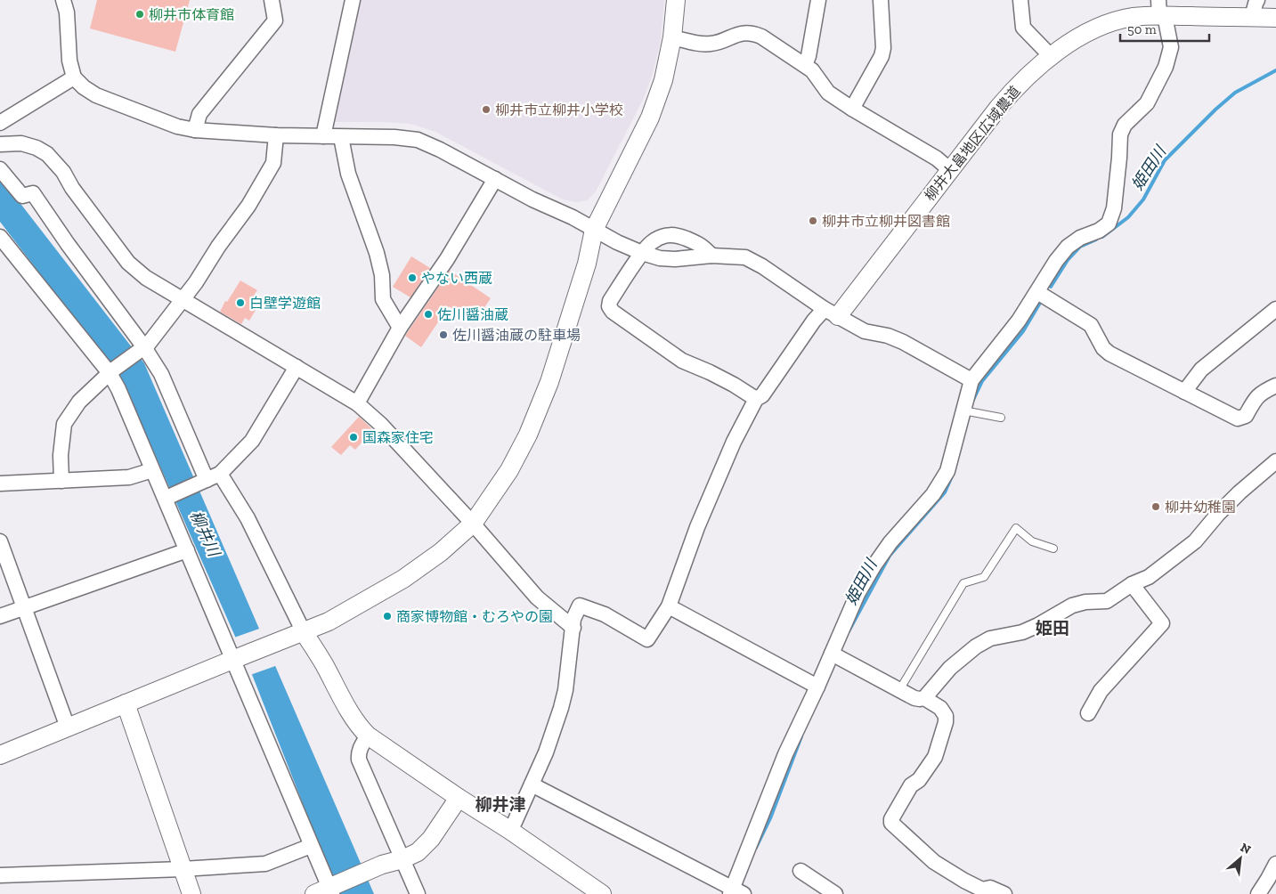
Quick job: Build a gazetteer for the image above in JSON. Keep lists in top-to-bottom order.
{
  "streets": {
    "street": ["柳井大畠地区広域農道"]
  },
  "districts": ["姫田", "柳井津"],
  "water": ["姫田川", "柳井川"],
  "places": [
    "柳井市体育館",
    "柳井市立柳井小学校",
    "柳井市立柳井図書館",
    "やない西蔵",
    "白壁学遊館",
    "佐川醤油蔵",
    "佐川醤油蔵の駐車場",
    "国森家住宅",
    "柳井幼稚園",
    "商家博物館・むろやの園"
  ],
  "scale_bar": "50 m",
  "north": "top right"
}
